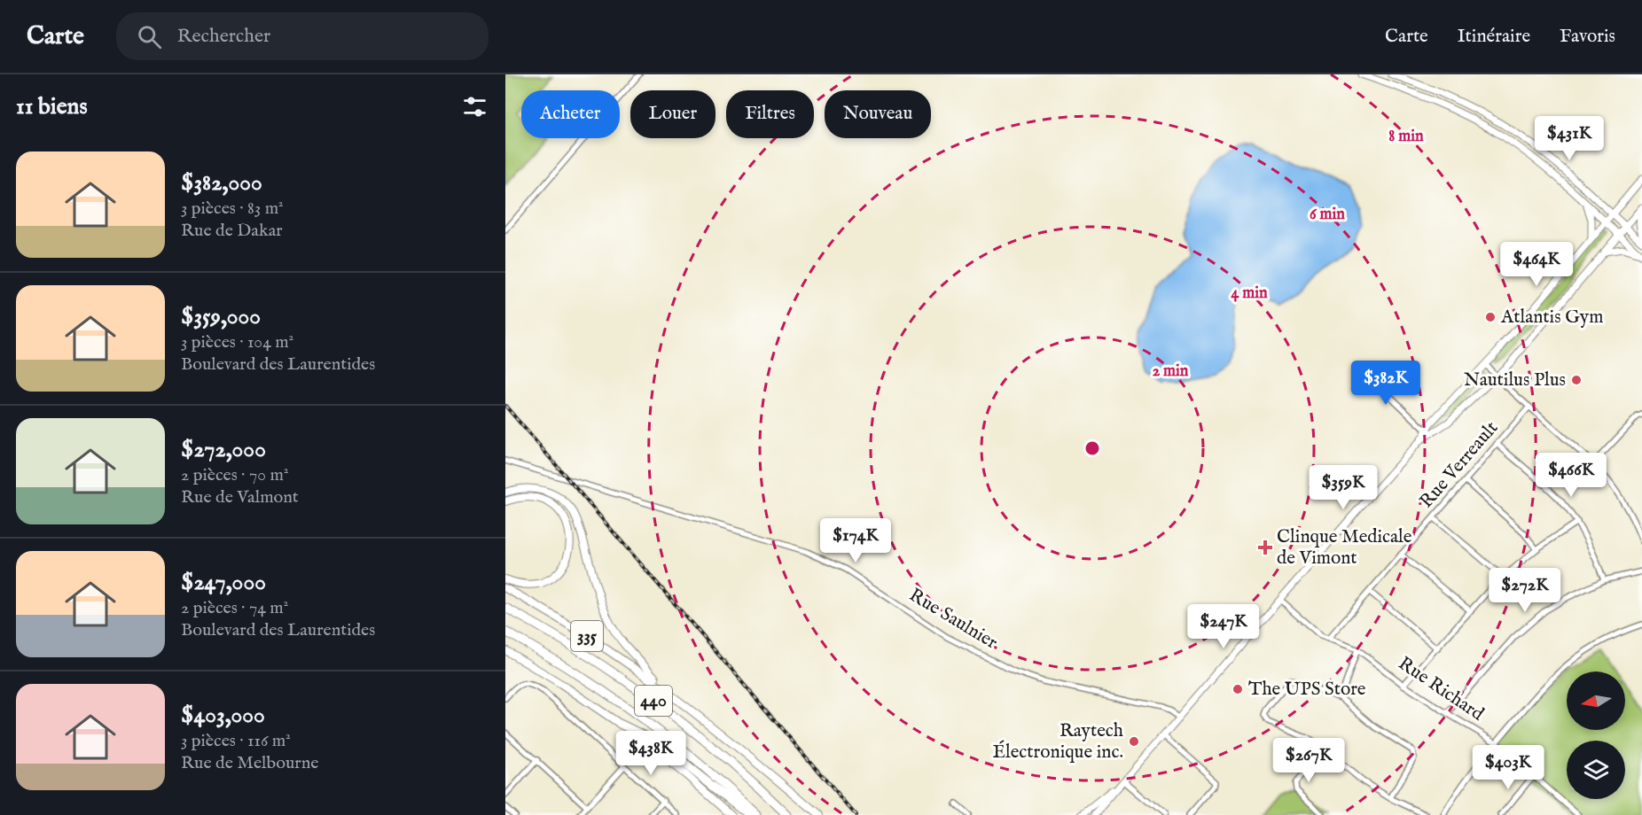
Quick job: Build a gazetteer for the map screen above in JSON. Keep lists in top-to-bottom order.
{
  "streets": {
    "highway": ["440"],
    "main road": ["335"],
    "street": ["Rue Verreault", "Rue Saulnier", "Rue Richard"]
  },
  "crossings": [
    ["Rue Verreault", "Rue Richard"]
  ],
  "places": {
    "other": [
      "Atlantis Gym",
      "Nautilus Plus",
      "The UPS Store",
      "Raytech Électronique inc."
    ],
    "health": ["Clinque Medicale de Vimont"]
  },
  "north": "left",
  "page": {
    "header": "Carte",
    "search": "Rechercher",
    "nav": ["Carte", "Itinéraire", "Favoris"],
    "heading": "11 biens",
    "chip": [
      "Acheter",
      "Louer",
      "Filtres",
      "Nouveau"
    ],
    "price": [
      "$431K",
      "$464K",
      "$382K",
      "$466K",
      "$359K",
      "$174K",
      "$272K",
      "$247K",
      "$438K",
      "$267K",
      "$403K"
    ],
    "list": [
      {
        "name": "$382,000",
        "note": "3 pièces · 83 m² · Rue de Dakar"
      },
      {
        "name": "$359,000",
        "note": "3 pièces · 104 m² · Boulevard des Laurentides"
      },
      {
        "name": "$272,000",
        "note": "2 pièces · 70 m² · Rue de Valmont"
      },
      {
        "name": "$247,000",
        "note": "2 pièces · 74 m² · Boulevard des Laurentides"
      },
      {
        "name": "$403,000",
        "note": "3 pièces · 116 m² · Rue de Melbourne"
      }
    ]
  },
  "rings": [
    "8 min",
    "6 min",
    "4 min",
    "2 min"
  ]
}
